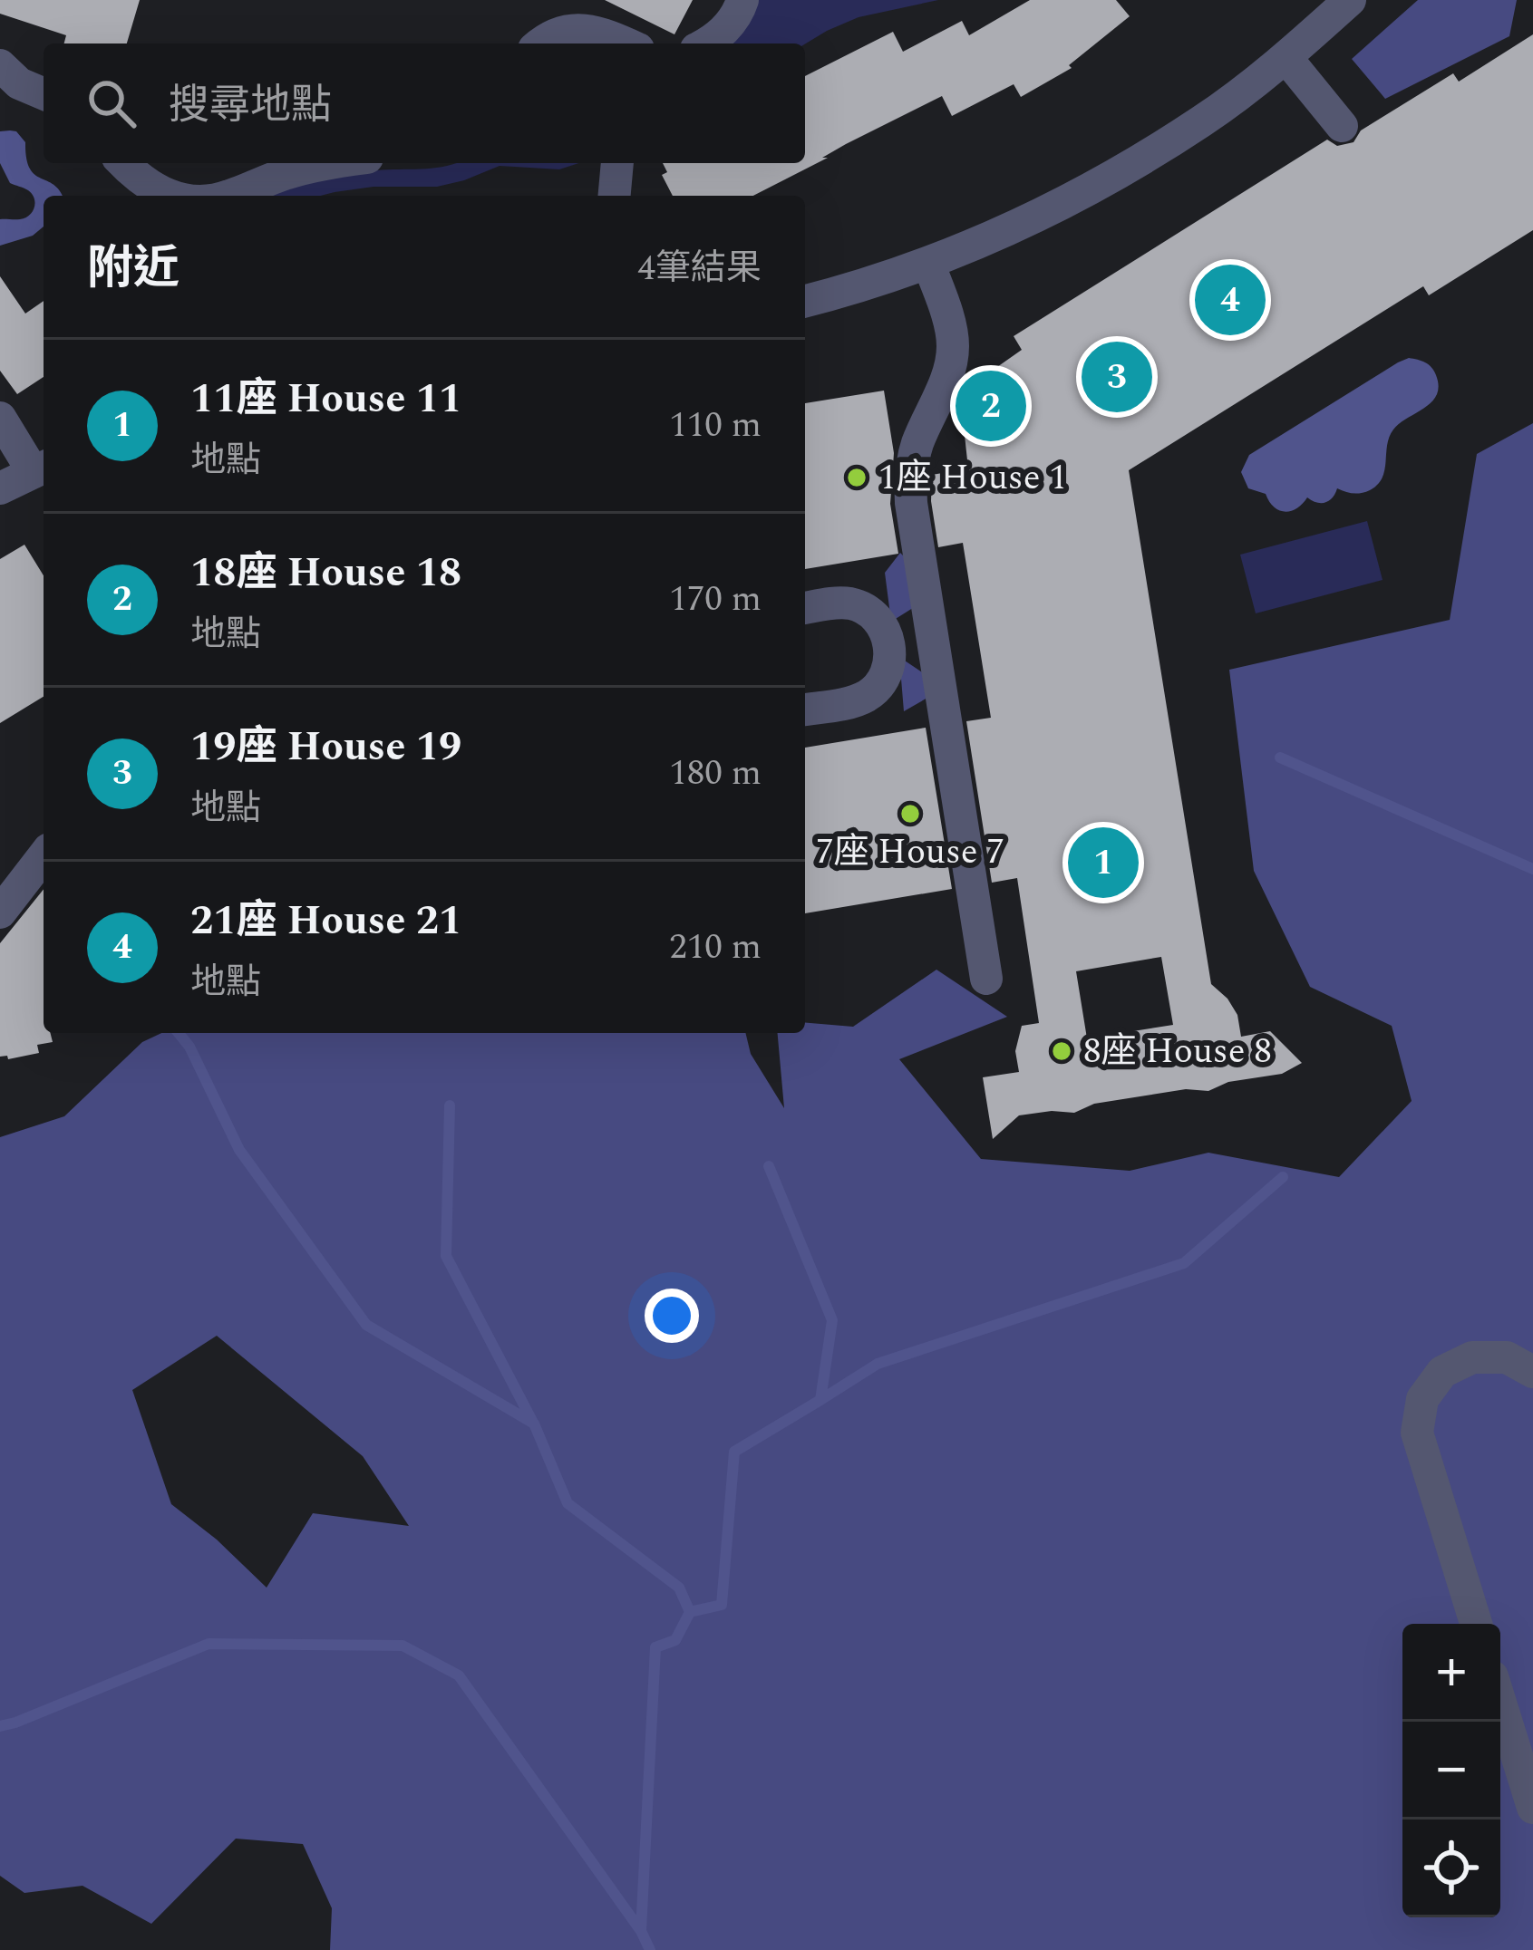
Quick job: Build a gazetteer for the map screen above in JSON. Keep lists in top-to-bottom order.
{
  "places": ["1座 House 1", "7座 House 7", "8座 House 8"],
  "page": {
    "search": "搜尋地點",
    "heading": ["附近", "4筆結果"],
    "pins": [
      "4",
      "3",
      "2",
      "1"
    ],
    "list": [
      {
        "mark": "1",
        "name": "11座 House 11",
        "note": "地點",
        "value": "110 m"
      },
      {
        "mark": "2",
        "name": "18座 House 18",
        "note": "地點",
        "value": "170 m"
      },
      {
        "mark": "3",
        "name": "19座 House 19",
        "note": "地點",
        "value": "180 m"
      },
      {
        "mark": "4",
        "name": "21座 House 21",
        "note": "地點",
        "value": "210 m"
      }
    ],
    "map_buttons": ["+", "−"]
  }
}
